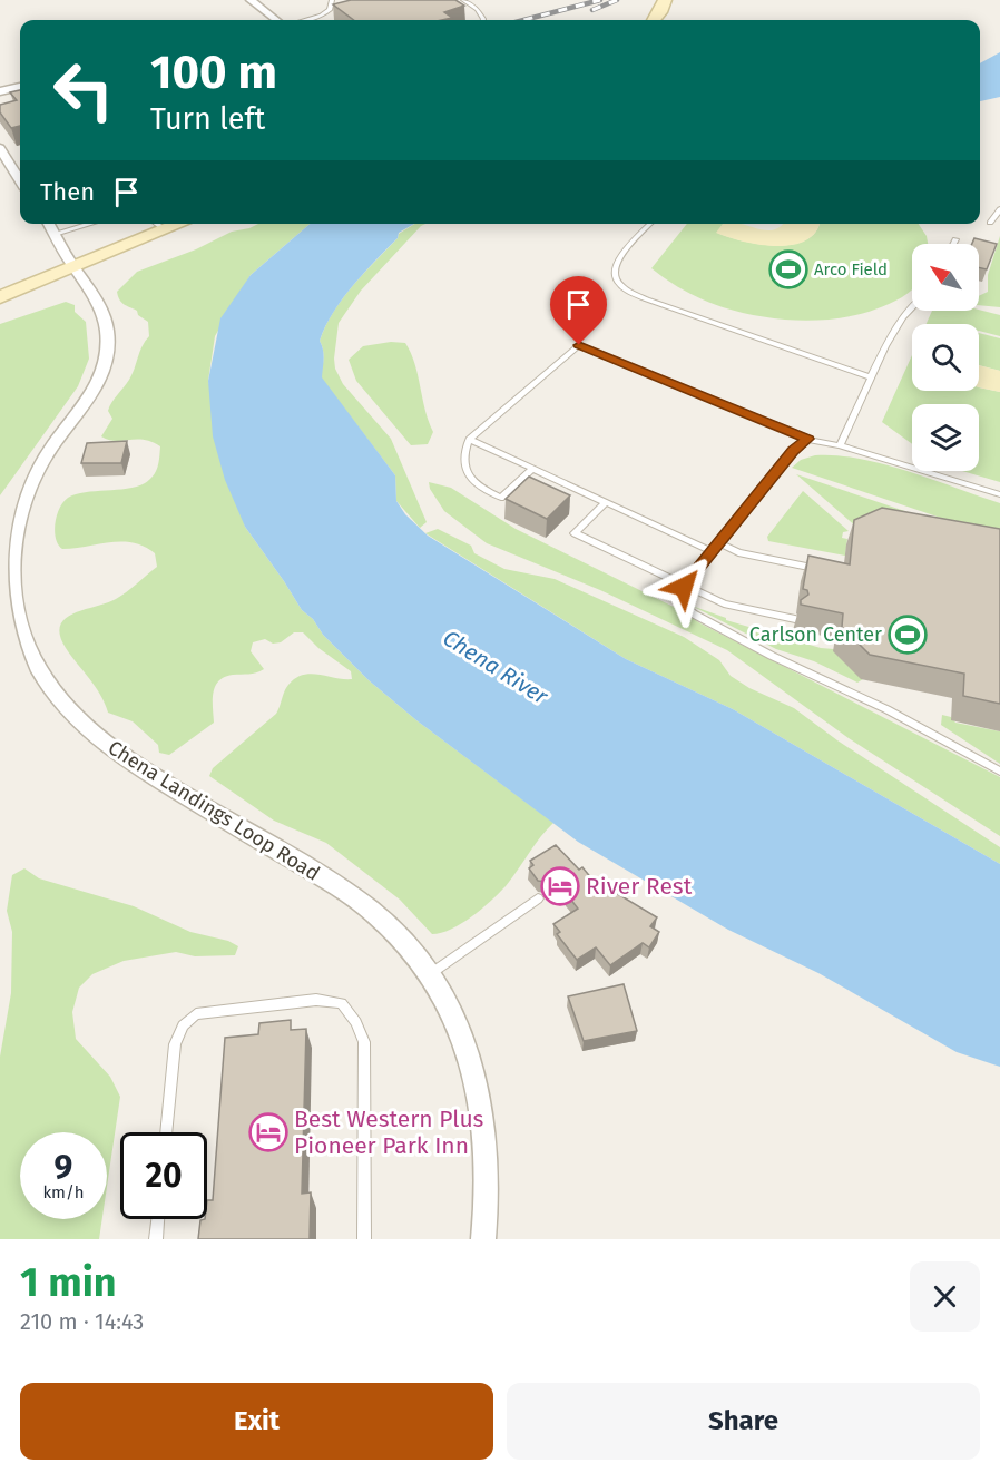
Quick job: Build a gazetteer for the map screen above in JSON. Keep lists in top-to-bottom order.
{
  "streets": {
    "street": ["Chena Landings Loop Road"]
  },
  "water": ["Chena River"],
  "places": {
    "sports": ["Arco Field", "Carlson Center"],
    "hotel": ["River Rest", "Best Western Plus Pioneer Park Inn"]
  },
  "north": "top left",
  "page": {
    "turn": ["100 m", "Turn left"],
    "then": "Then",
    "speed": "9 km/h",
    "limit": "20",
    "heading": ["1 min", "210 m · 14:43"],
    "buttons": ["Exit", "Share"]
  }
}
